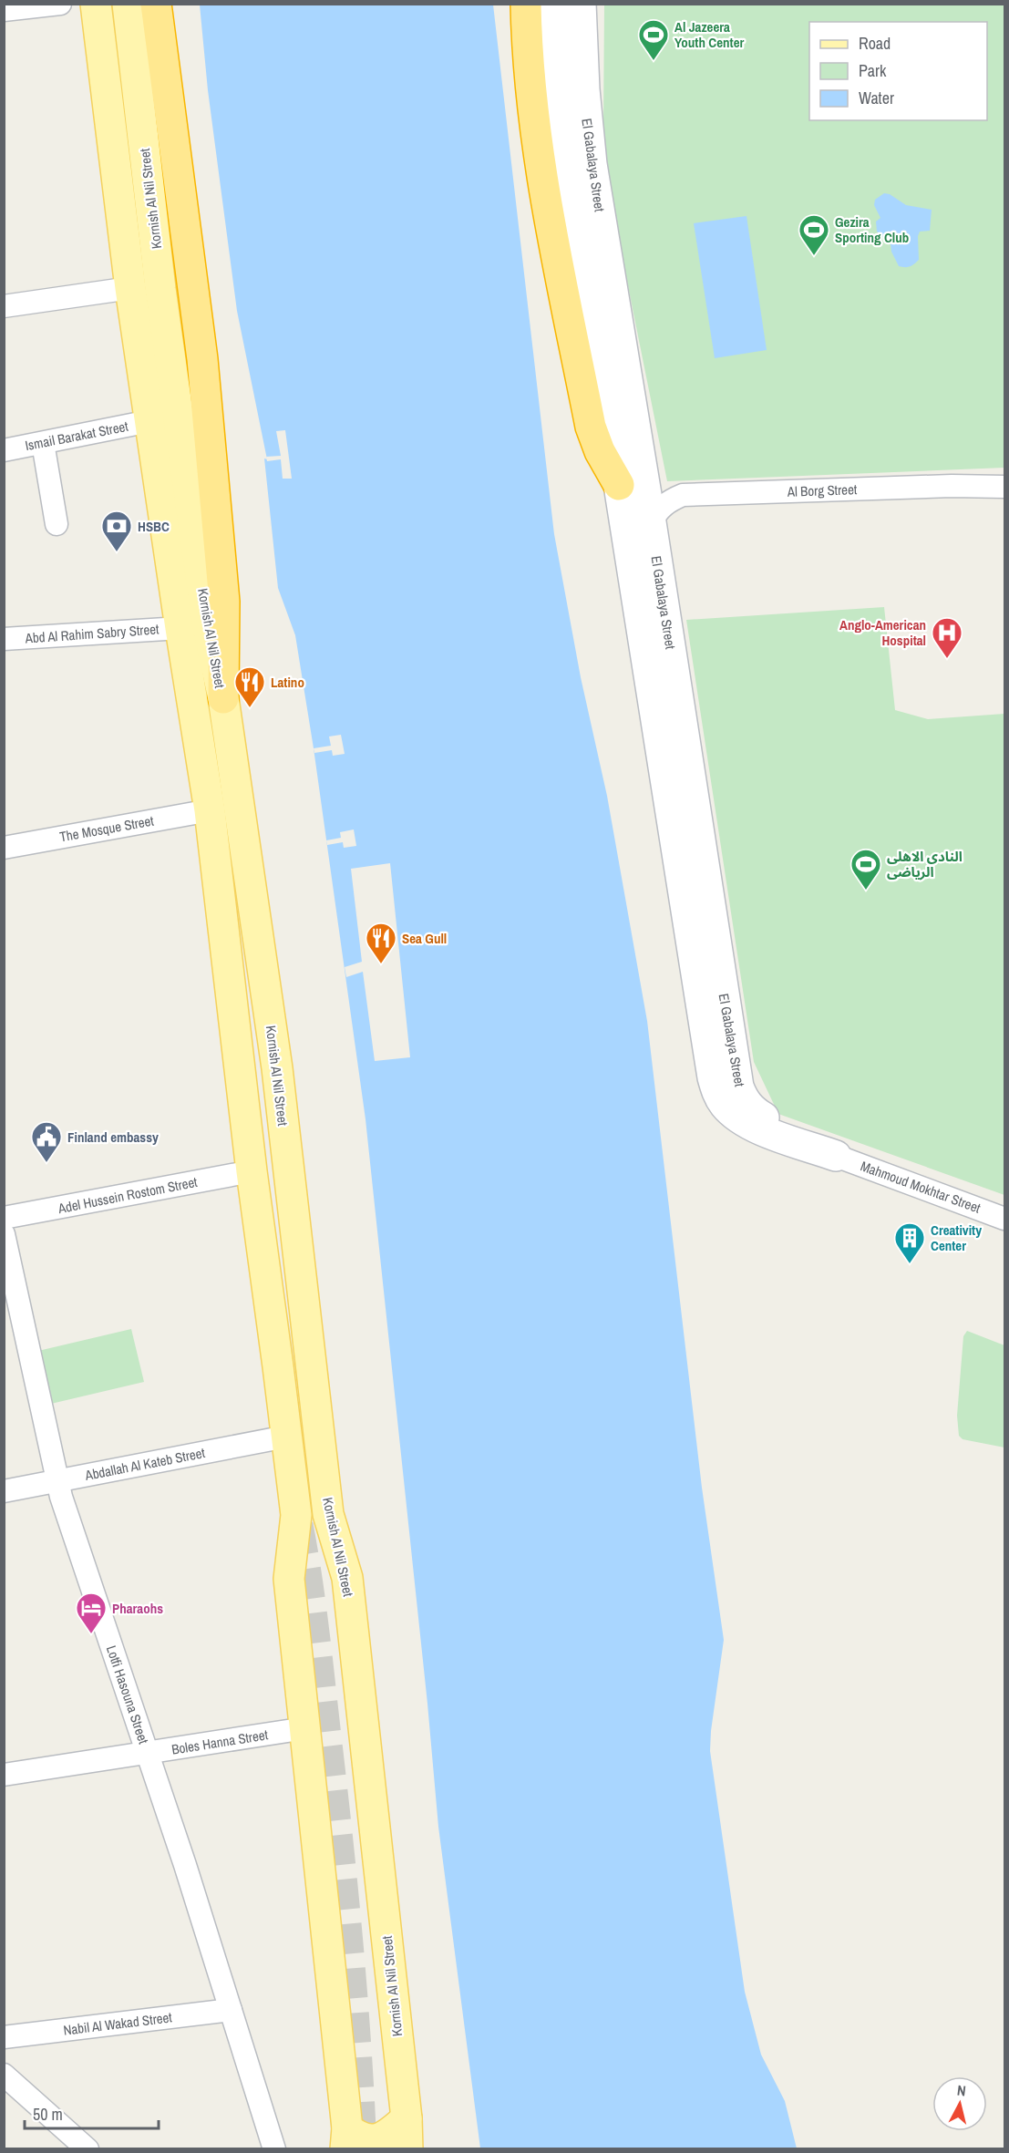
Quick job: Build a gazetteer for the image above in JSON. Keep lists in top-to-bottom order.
{
  "streets": {
    "main road": ["Kornish Al Nil Street"],
    "street": [
      "El Gabalaya Street",
      "Ismail Barakat Street",
      "Al Borg Street",
      "Abd Al Rahim Sabry Street",
      "The Mosque Street",
      "Mahmoud Mokhtar Street",
      "Adel Hussein Rostom Street",
      "Abdallah Al Kateb Street",
      "Lotfi Hasouna Street",
      "Boles Hanna Street",
      "Nabil Al Wakad Street"
    ]
  },
  "crossings": [
    ["El Gabalaya Street", "Al Borg Street"],
    ["El Gabalaya Street", "Mahmoud Mokhtar Street"],
    ["Kornish Al Nil Street", "Ismail Barakat Street"],
    ["Kornish Al Nil Street", "Abd Al Rahim Sabry Street"],
    ["Kornish Al Nil Street", "The Mosque Street"],
    ["Kornish Al Nil Street", "Adel Hussein Rostom Street"],
    ["Kornish Al Nil Street", "Abdallah Al Kateb Street"],
    ["Kornish Al Nil Street", "Boles Hanna Street"],
    ["Abdallah Al Kateb Street", "Lotfi Hasouna Street"],
    ["Lotfi Hasouna Street", "Boles Hanna Street"],
    ["Lotfi Hasouna Street", "Nabil Al Wakad Street"]
  ],
  "places": {
    "sports": ["Al Jazeera Youth Center", "Gezira Sporting Club", "النادى الاهلى الرياضى"],
    "bank": ["HSBC"],
    "hospital": ["Anglo-American Hospital"],
    "restaurant": ["Latino", "Sea Gull"],
    "public building": ["Finland embassy"],
    "building": ["Creativity Center"],
    "hotel": ["Pharaohs"]
  },
  "legend": ["Road", "Park", "Water"],
  "scale_bar": "50 m",
  "north": "top"
}
